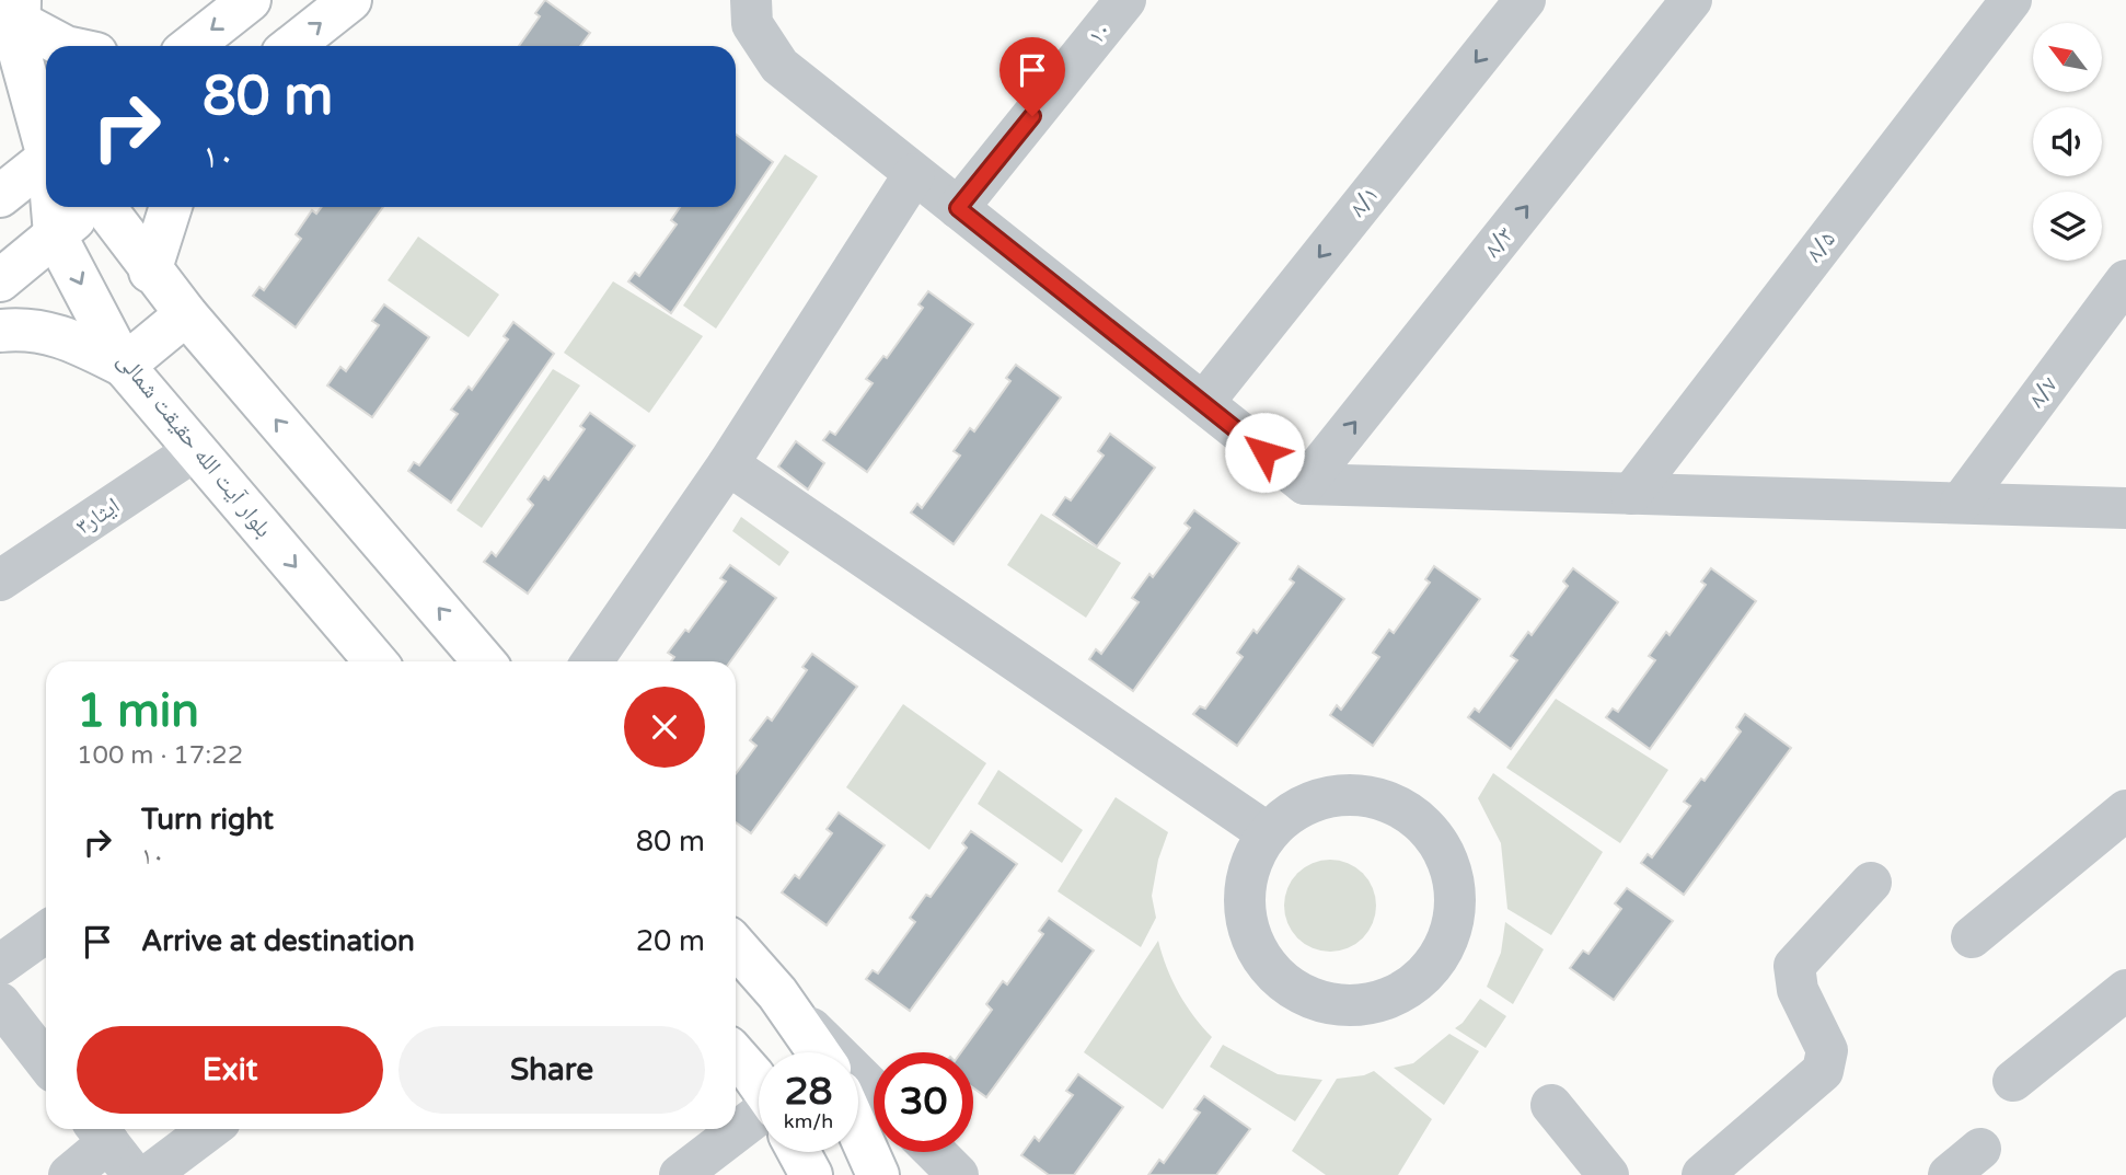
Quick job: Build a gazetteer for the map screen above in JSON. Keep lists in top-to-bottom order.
{
  "streets": {
    "main road": ["بلوار آیت الله حقیقت شمالی"],
    "street": [
      "۱۰",
      "۸/۱",
      "۸/۳",
      "۸/۵",
      "۸/۷",
      "ایثار۳"
    ]
  },
  "crossings": [
    ["بلوار آیت الله حقیقت شمالی", "ایثار۳"]
  ],
  "one_way": ["۸/۱", "۸/۳"],
  "north": "top left",
  "page": {
    "turn": ["80 m", "۱۰"],
    "heading": ["1 min", "100 m · 17:22"],
    "list": [
      {
        "name": "Turn right",
        "note": "۱۰",
        "value": "80 m"
      },
      {
        "name": "Arrive at destination",
        "value": "20 m"
      }
    ],
    "buttons": ["Exit", "Share"],
    "speed": "28 km/h",
    "limit": "30"
  }
}
